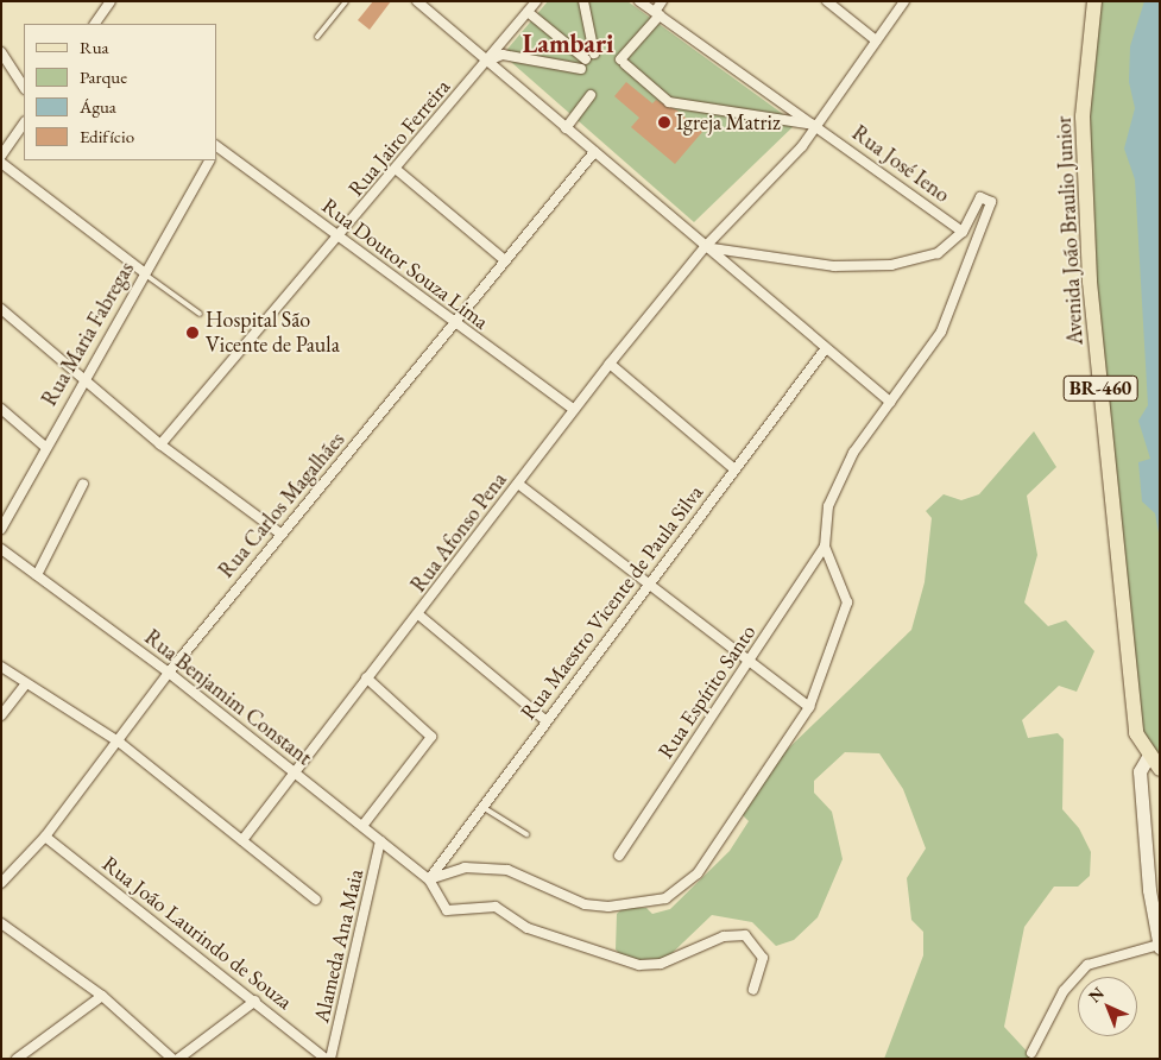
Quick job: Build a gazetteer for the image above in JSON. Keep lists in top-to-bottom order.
{
  "streets": {
    "main road": ["Avenida João Braulio Junior", "BR-460"],
    "street": [
      "Rua Jairo Ferreira",
      "Rua José Ieno",
      "Rua Doutor Souza Lima",
      "Rua Maria Fabregas",
      "Rua Carlos Magalhães",
      "Rua Afonso Pena",
      "Rua Maestro Vicente de Paula Silva",
      "Rua Espírito Santo",
      "Rua Benjamim Constant",
      "Rua João Laurindo de Souza",
      "Alameda Ana Maia"
    ]
  },
  "crossings": [
    ["Rua Jairo Ferreira", "Rua Doutor Souza Lima"],
    ["Rua José Ieno", "Rua Afonso Pena"],
    ["Rua Doutor Souza Lima", "Rua Carlos Magalhães"],
    ["Rua Doutor Souza Lima", "Rua Afonso Pena"],
    ["Rua Carlos Magalhães", "Rua Benjamim Constant"],
    ["Rua Carlos Magalhães", "Rua João Laurindo de Souza"],
    ["Rua Afonso Pena", "Rua Benjamim Constant"],
    ["Rua Maestro Vicente de Paula Silva", "Rua Benjamim Constant"],
    ["Rua Benjamim Constant", "Alameda Ana Maia"]
  ],
  "districts": ["Lambari"],
  "places": ["Igreja Matriz", "Hospital São Vicente de Paula"],
  "legend": [
    "Rua",
    "Parque",
    "Água",
    "Edifício"
  ],
  "north": "top left"
}
